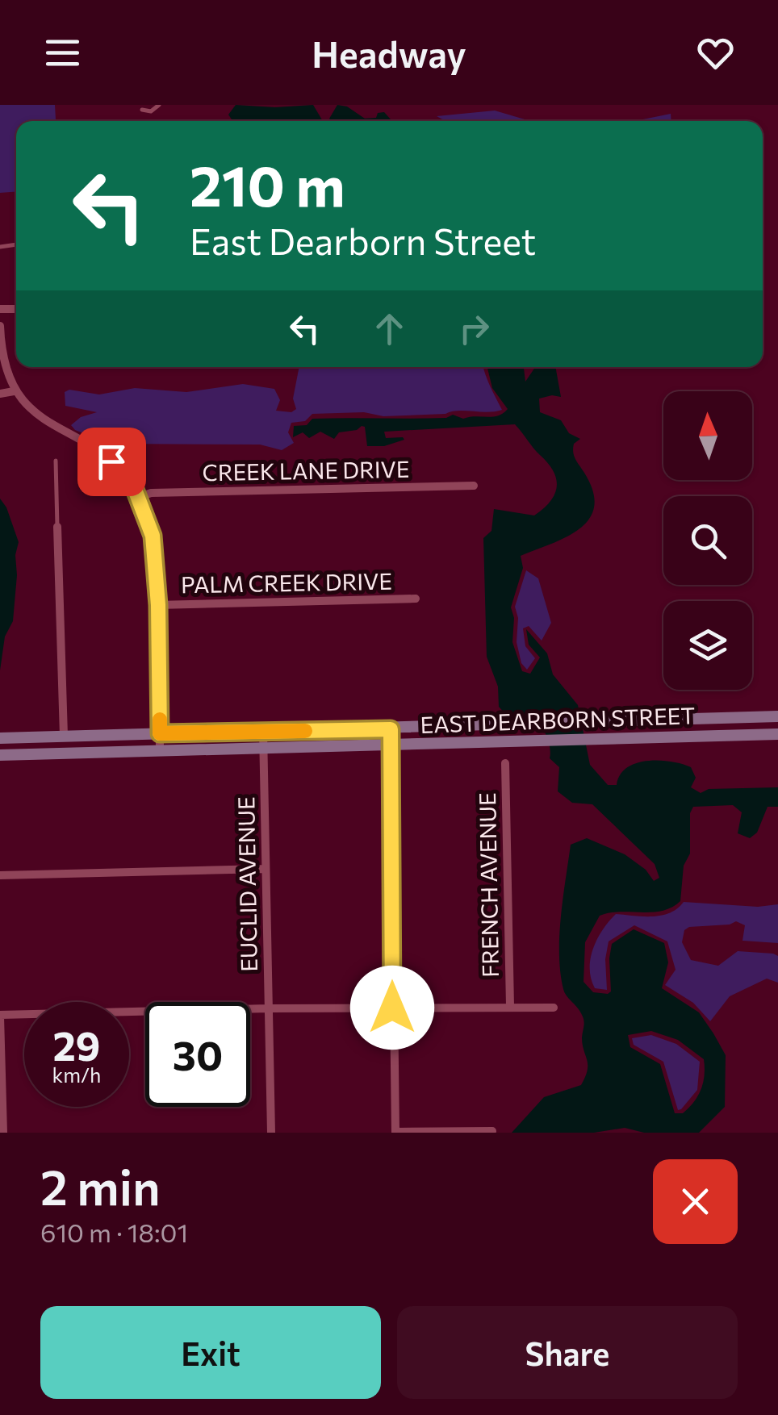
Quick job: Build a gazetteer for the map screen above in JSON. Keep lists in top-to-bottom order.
{
  "streets": {
    "main road": ["EAST DEARBORN STREET"],
    "street": [
      "CREEK LANE DRIVE",
      "PALM CREEK DRIVE",
      "EUCLID AVENUE",
      "FRENCH AVENUE"
    ]
  },
  "crossings": [
    ["EAST DEARBORN STREET", "EUCLID AVENUE"]
  ],
  "north": "top",
  "page": {
    "header": "Headway",
    "turn": ["210 m", "East Dearborn Street"],
    "speed": "29 km/h",
    "limit": "30",
    "heading": ["2 min", "610 m · 18:01"],
    "buttons": ["Exit", "Share"]
  }
}
